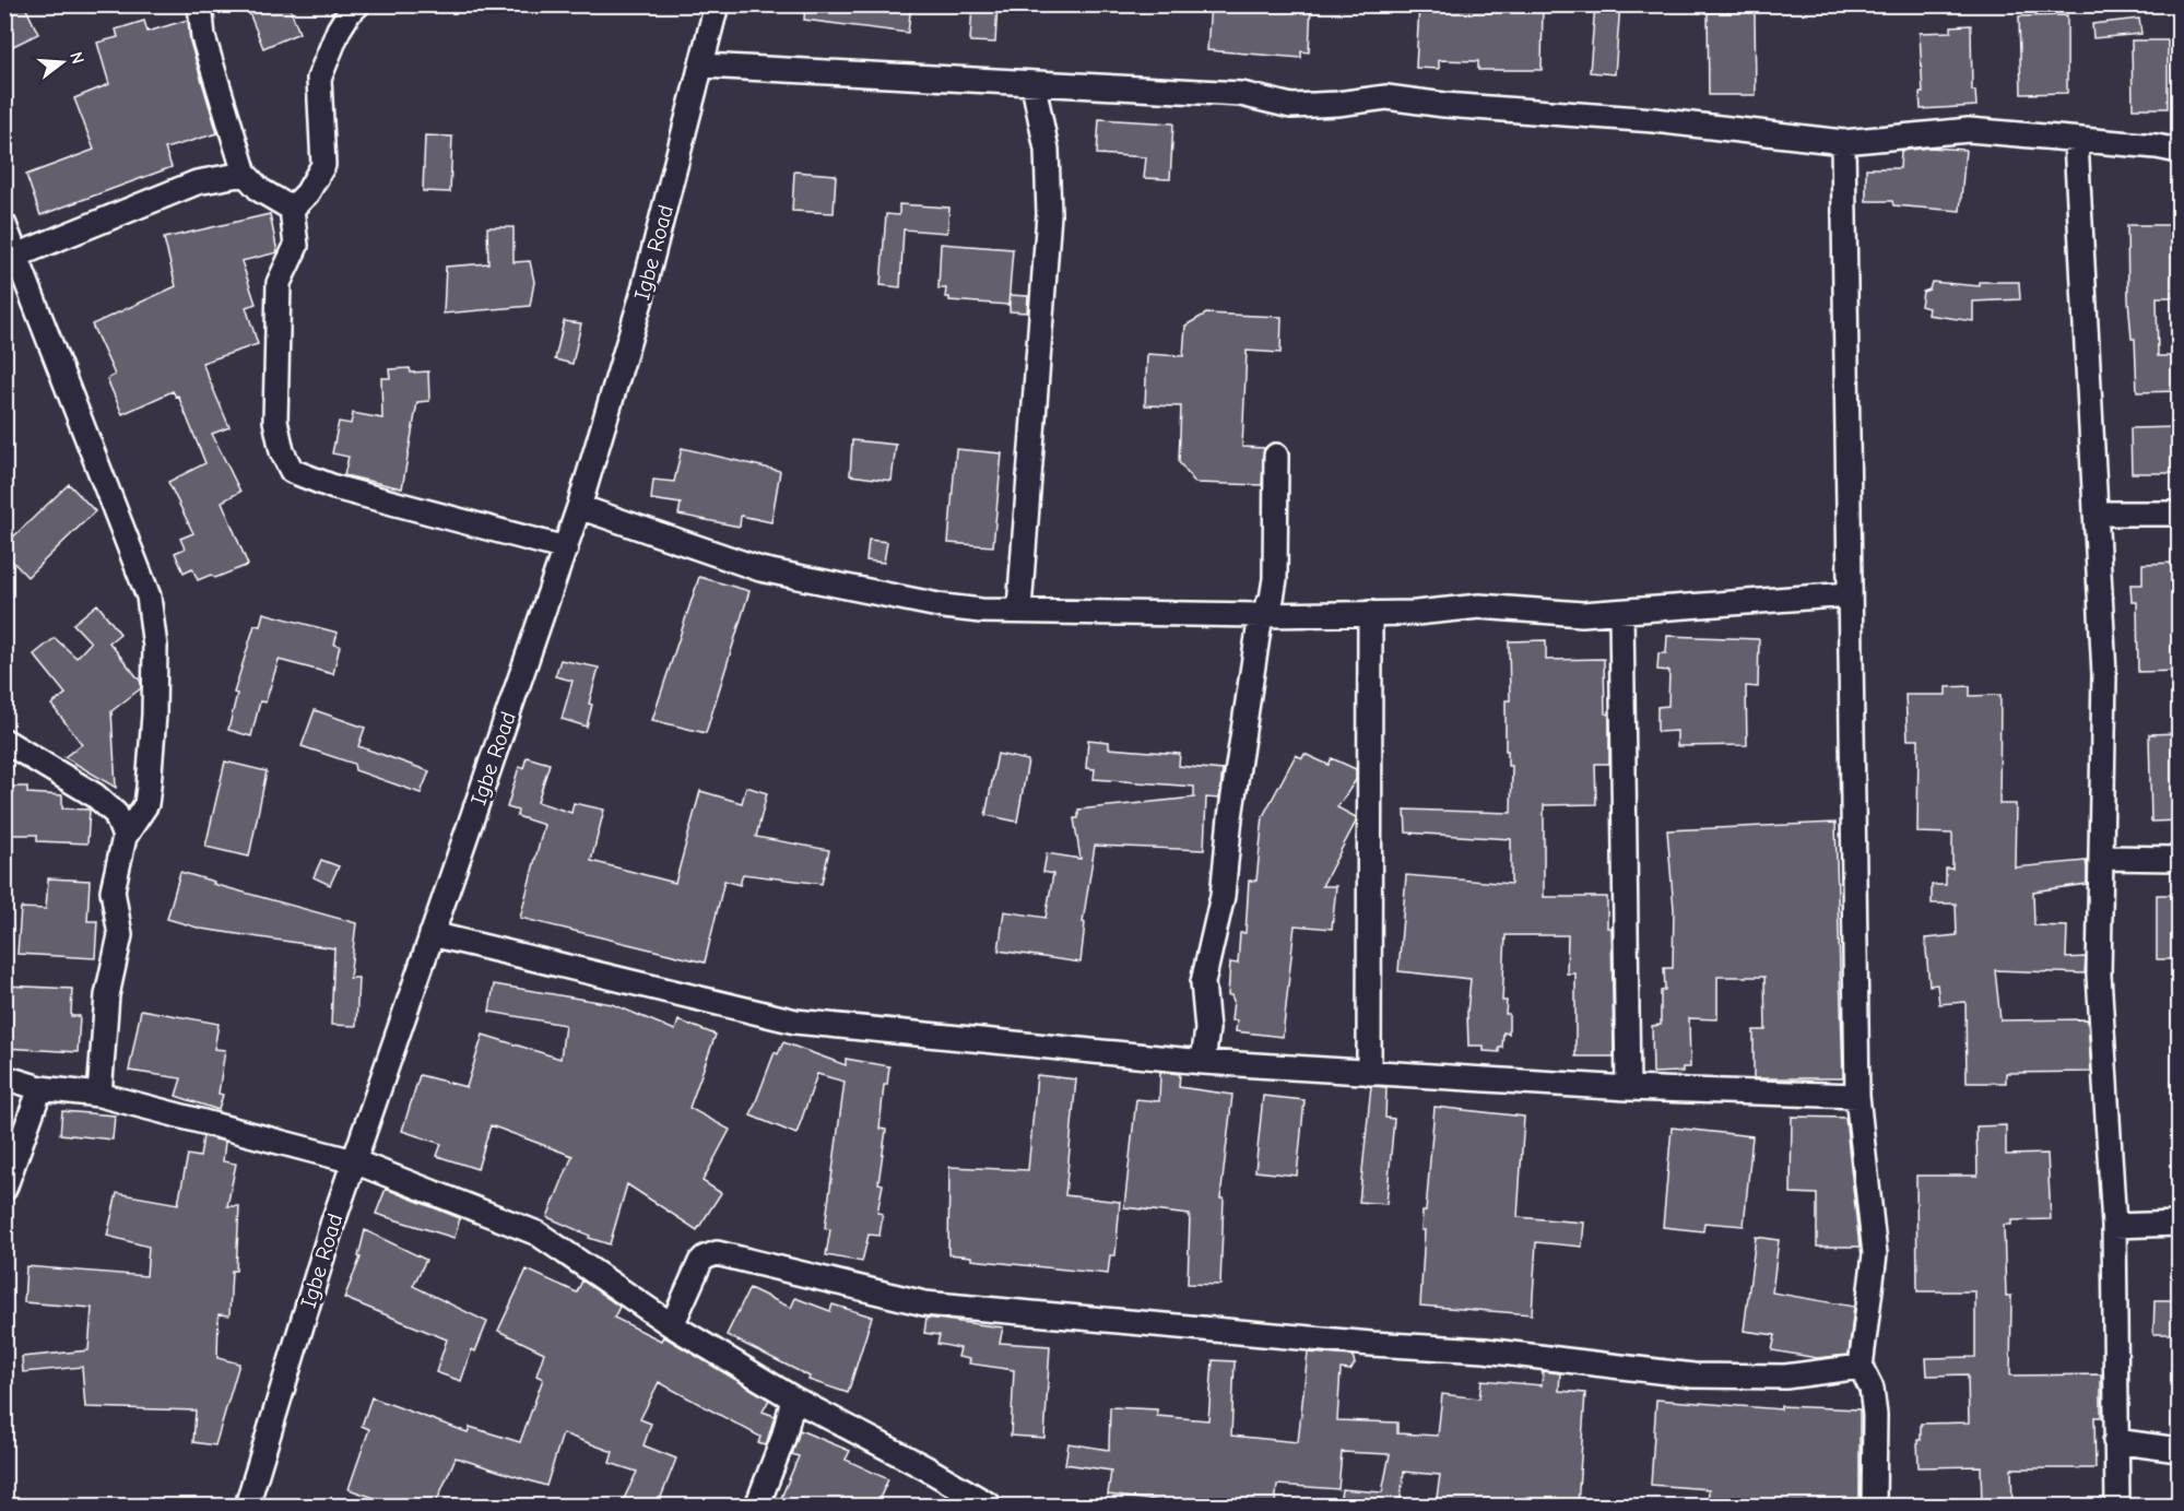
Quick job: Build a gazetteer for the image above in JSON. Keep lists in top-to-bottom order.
{
  "streets": {
    "street": ["Igbe Road"]
  },
  "north": "right"
}
